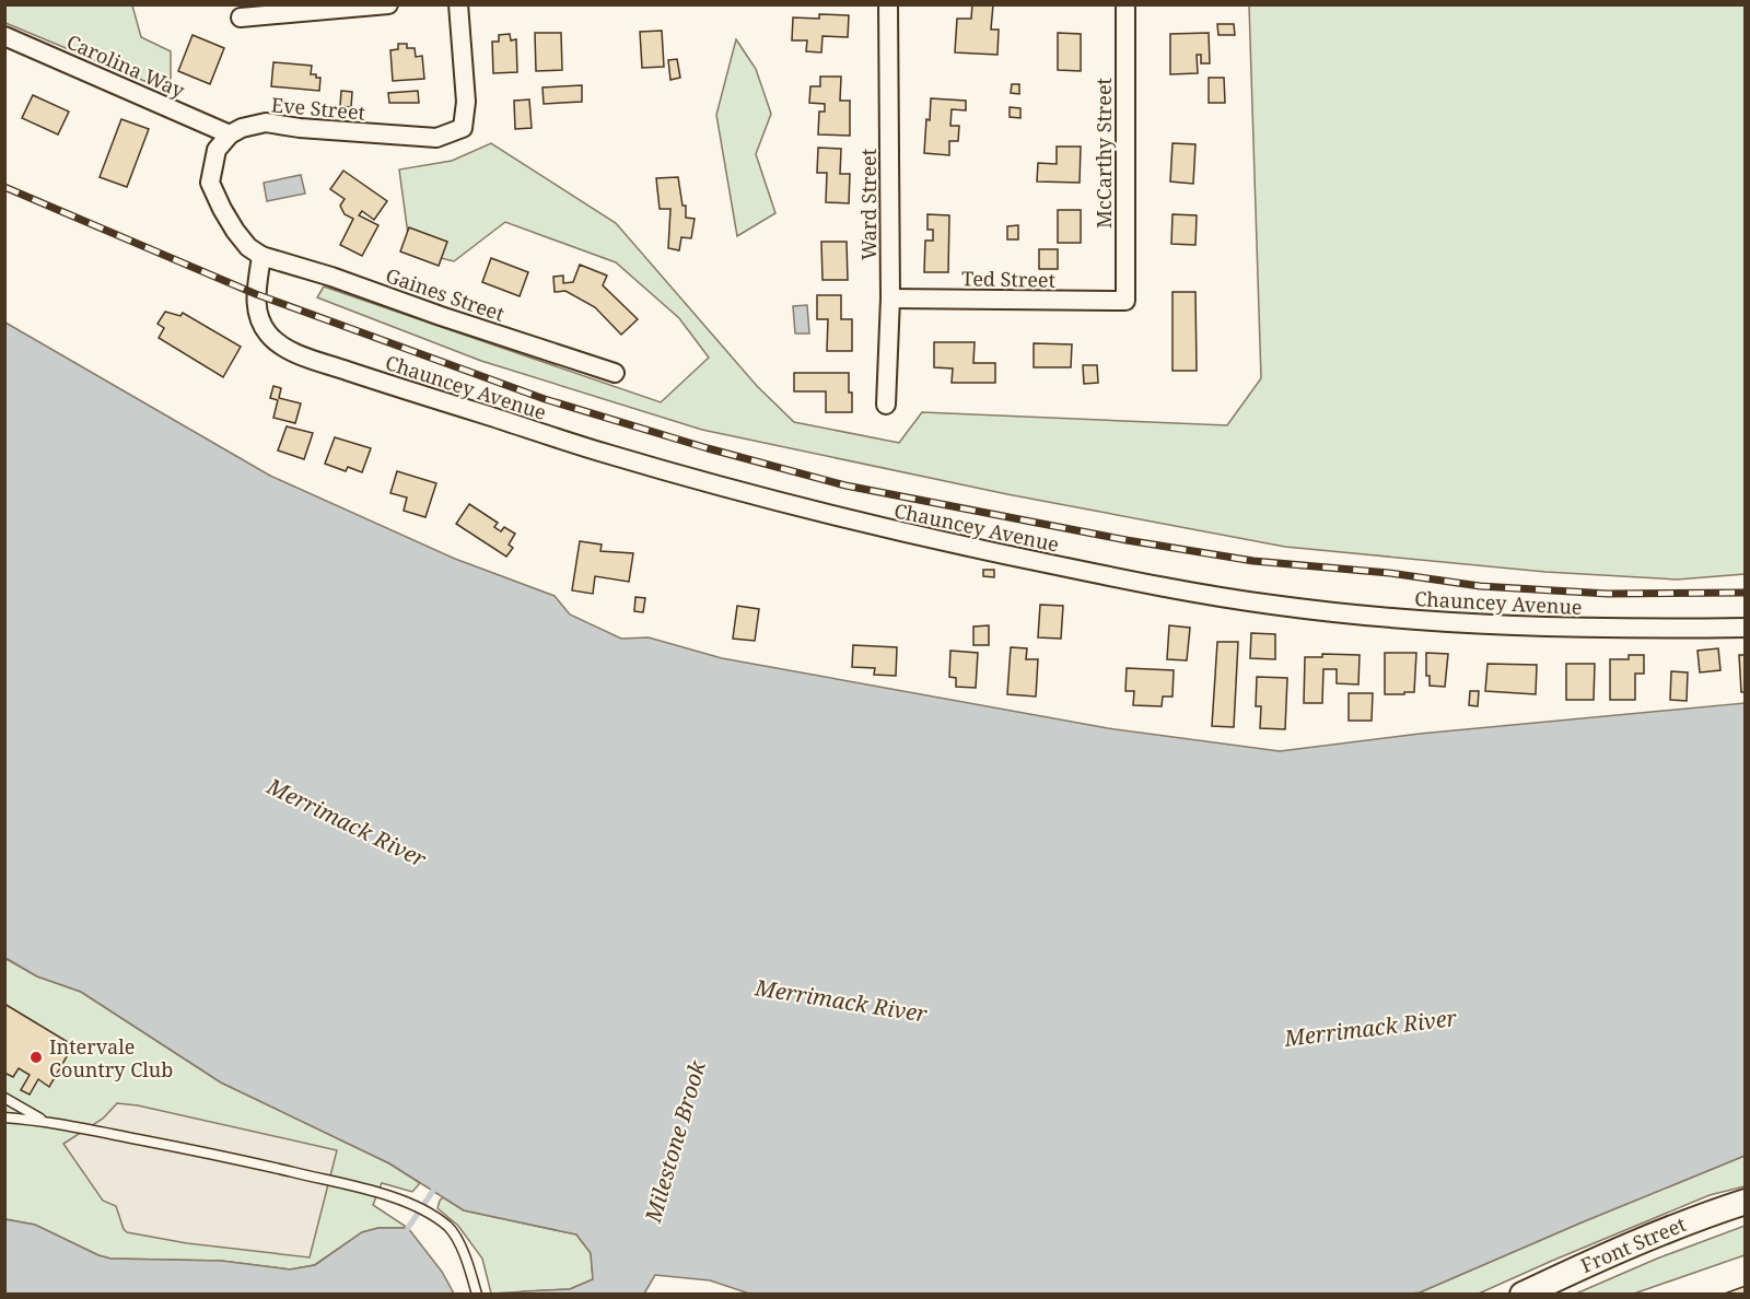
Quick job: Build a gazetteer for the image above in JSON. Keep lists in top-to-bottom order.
{
  "streets": {
    "main road": ["Front Street"],
    "street": [
      "Carolina Way",
      "Eve Street",
      "McCarthy Street",
      "Ward Street",
      "Ted Street",
      "Gaines Street",
      "Chauncey Avenue"
    ]
  },
  "crossings": [
    ["Carolina Way", "Eve Street"],
    ["McCarthy Street", "Ted Street"],
    ["Ward Street", "Ted Street"],
    ["Gaines Street", "Chauncey Avenue"]
  ],
  "water": ["Merrimack River", "Milestone Brook"],
  "places": ["Intervale Country Club"]
}
